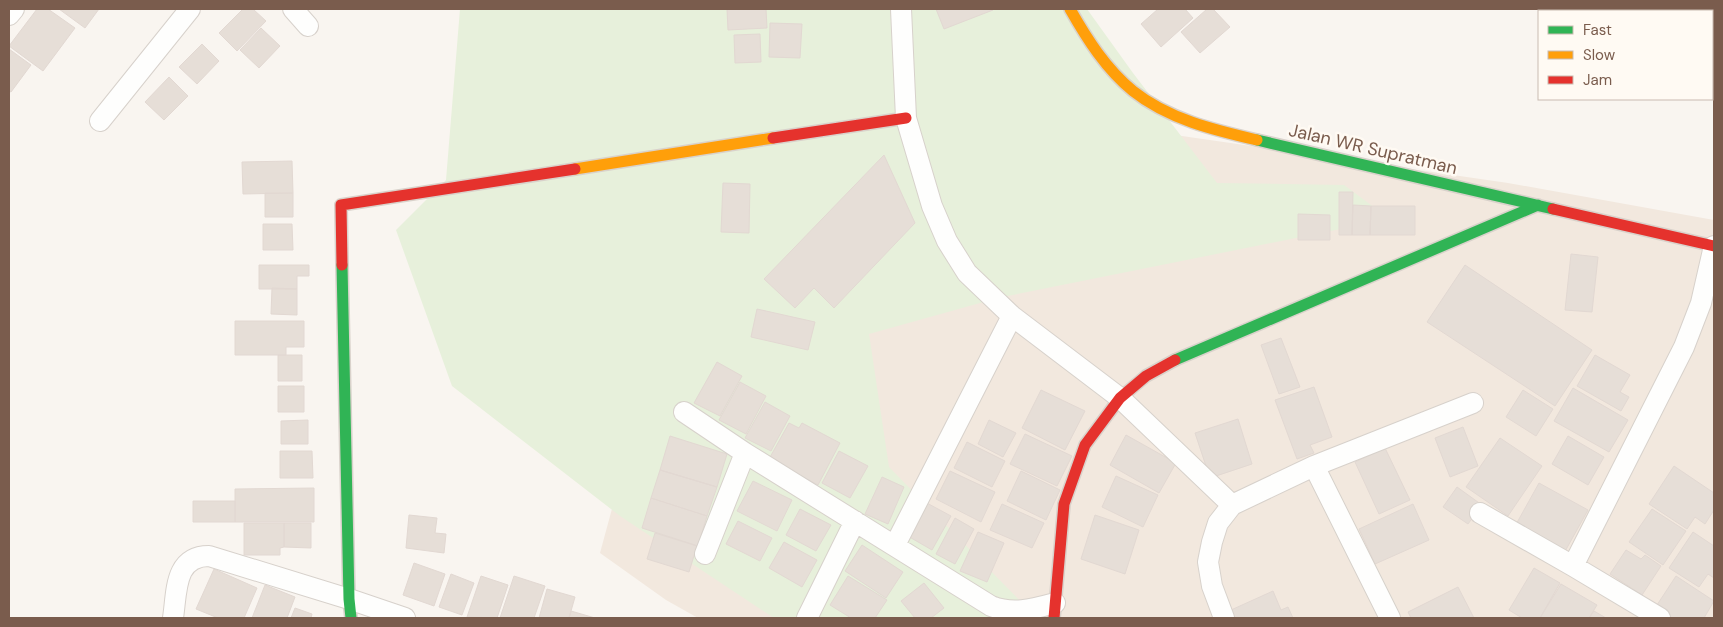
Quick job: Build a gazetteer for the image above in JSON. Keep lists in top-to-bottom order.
{
  "streets": {
    "main road": ["Jalan WR Supratman"]
  },
  "legend": ["Fast", "Slow", "Jam"]
}
